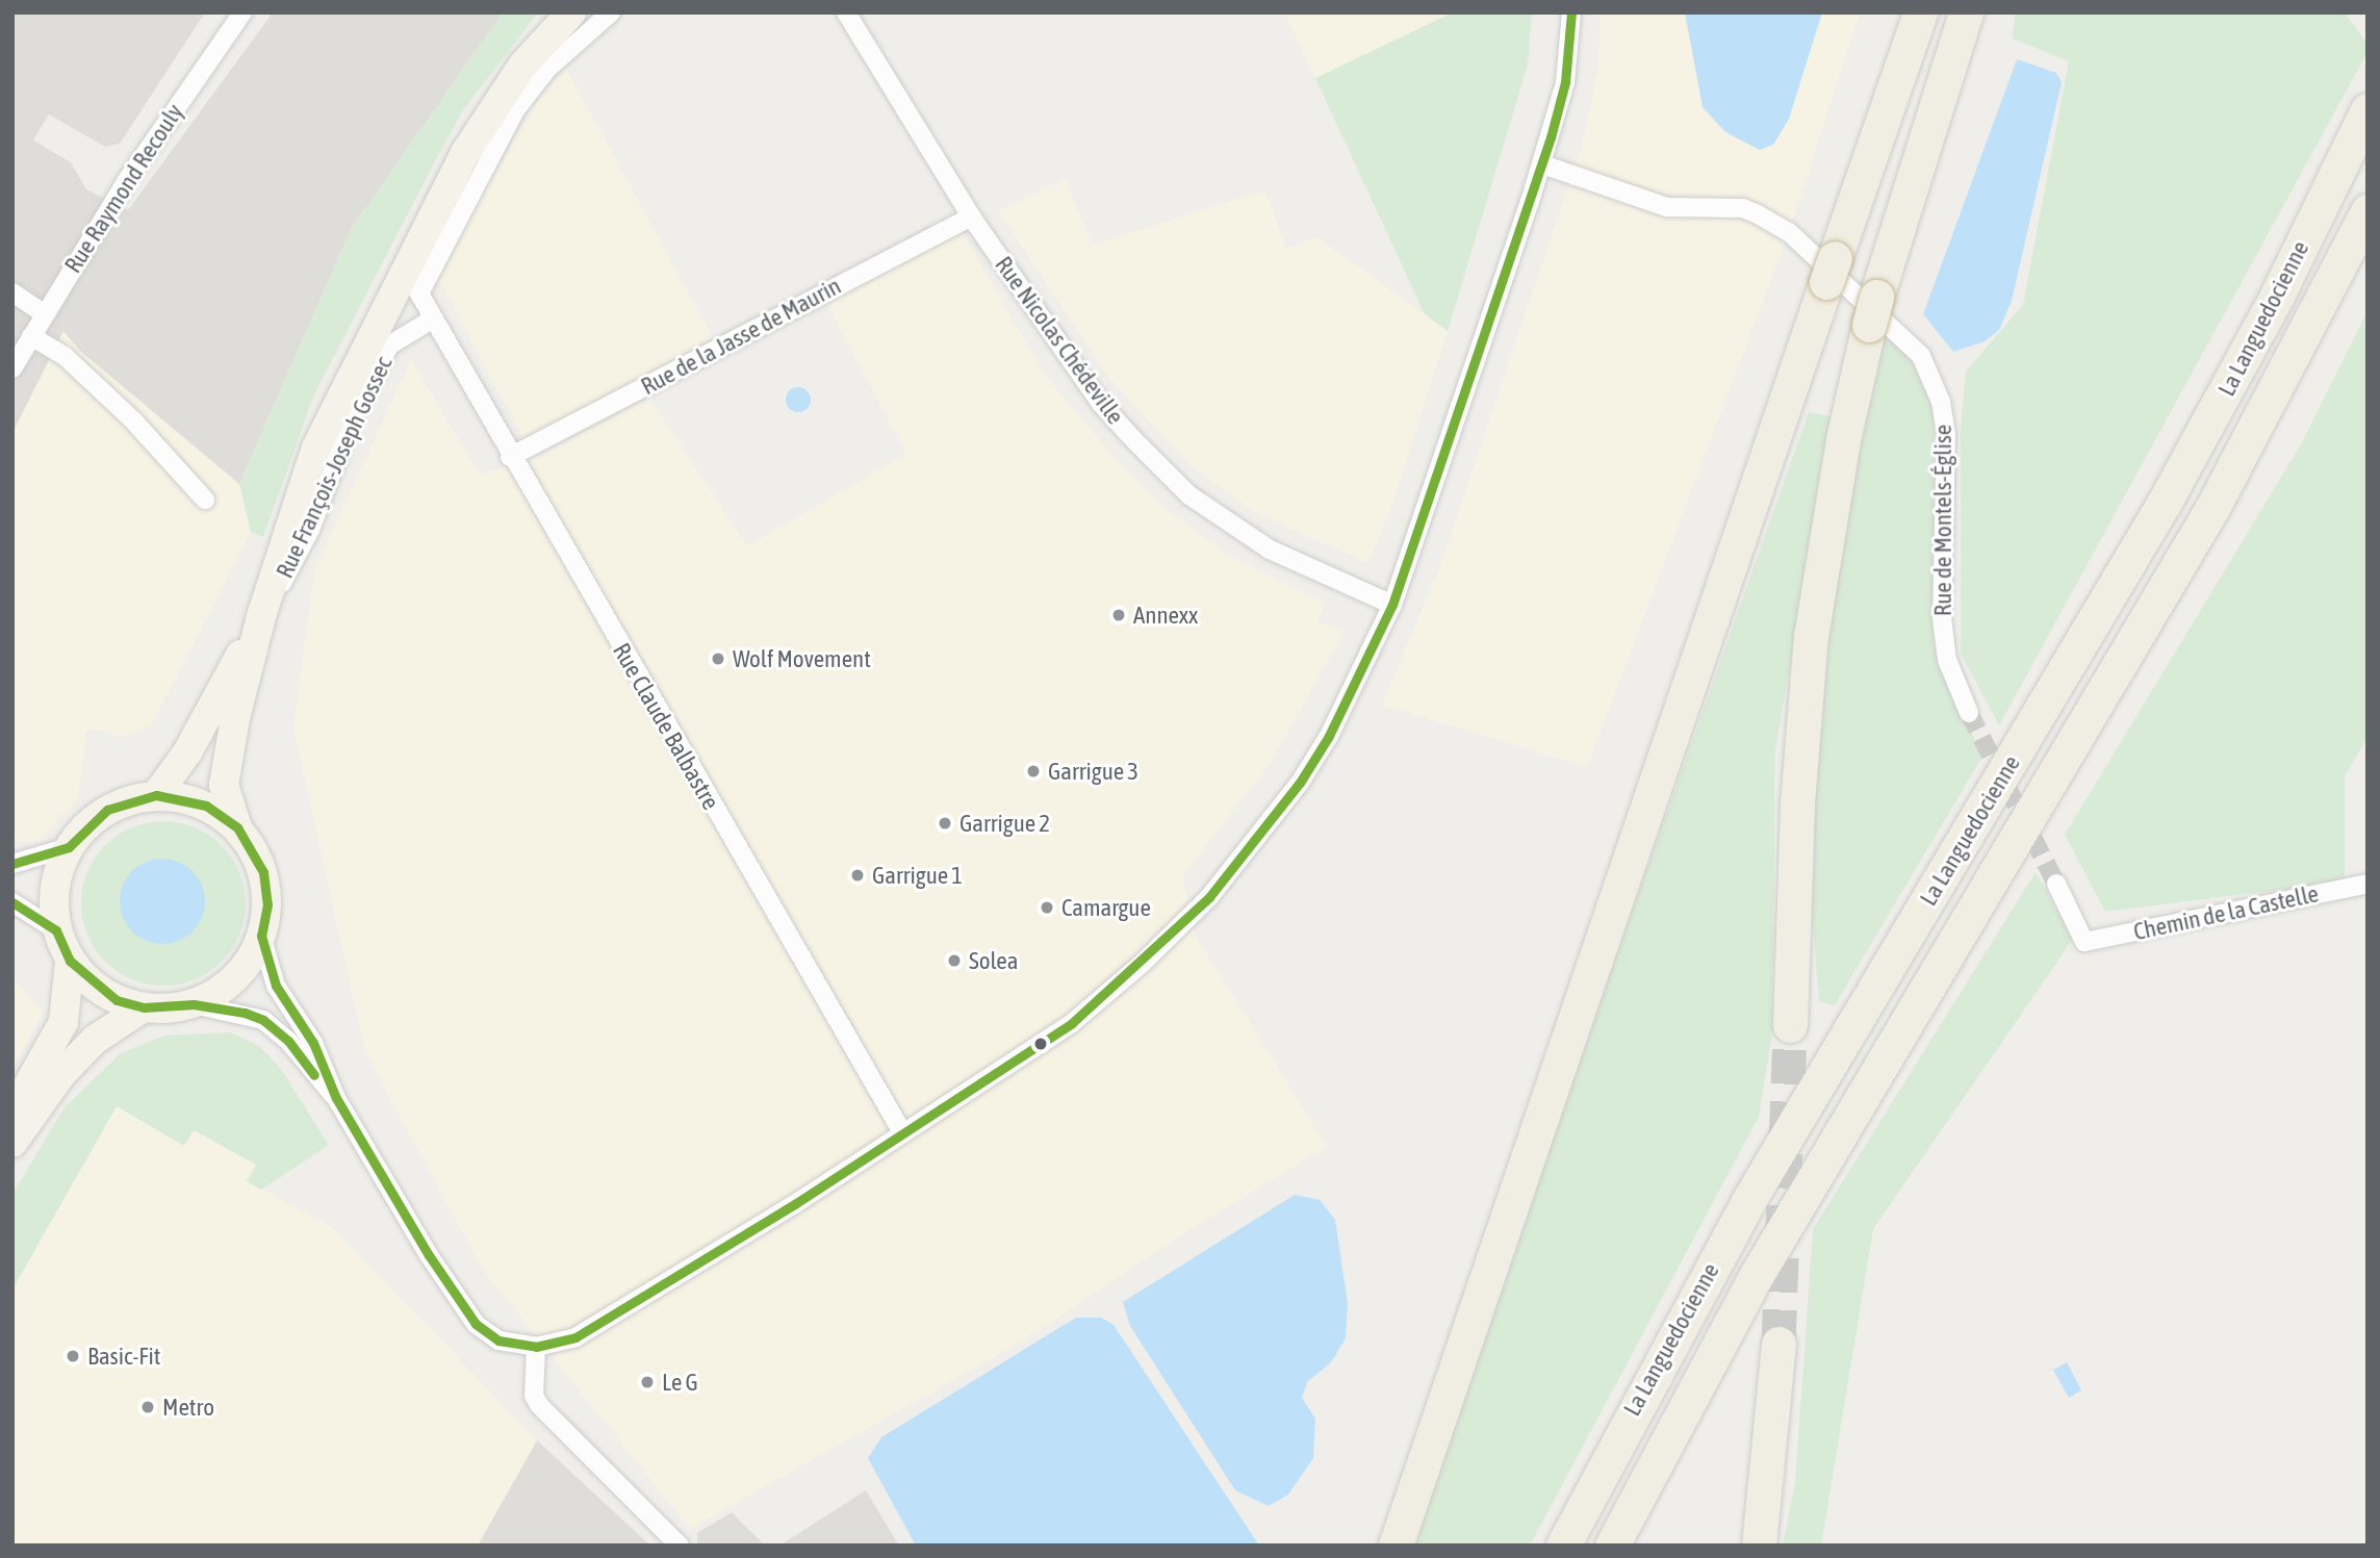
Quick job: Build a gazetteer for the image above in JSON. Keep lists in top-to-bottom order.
{
  "streets": {
    "highway": ["La Languedocienne"],
    "main road": ["Rue François-Joseph Gossec"],
    "street": [
      "Rue Raymond Recouly",
      "Rue de la Jasse de Maurin",
      "Rue Nicolas Chédeville",
      "Rue de Montels-Église",
      "Rue Claude Balbastre",
      "Chemin de la Castelle"
    ]
  },
  "crossings": [
    ["Rue de la Jasse de Maurin", "Rue Nicolas Chédeville"],
    ["Rue de la Jasse de Maurin", "Rue Claude Balbastre"],
    ["Rue François-Joseph Gossec", "Rue Claude Balbastre"]
  ],
  "places": [
    "Annexx",
    "Wolf Movement",
    "Garrigue 3",
    "Garrigue 2",
    "Garrigue 1",
    "Camargue",
    "Solea",
    "Basic-Fit",
    "Le G",
    "Metro"
  ]
}
